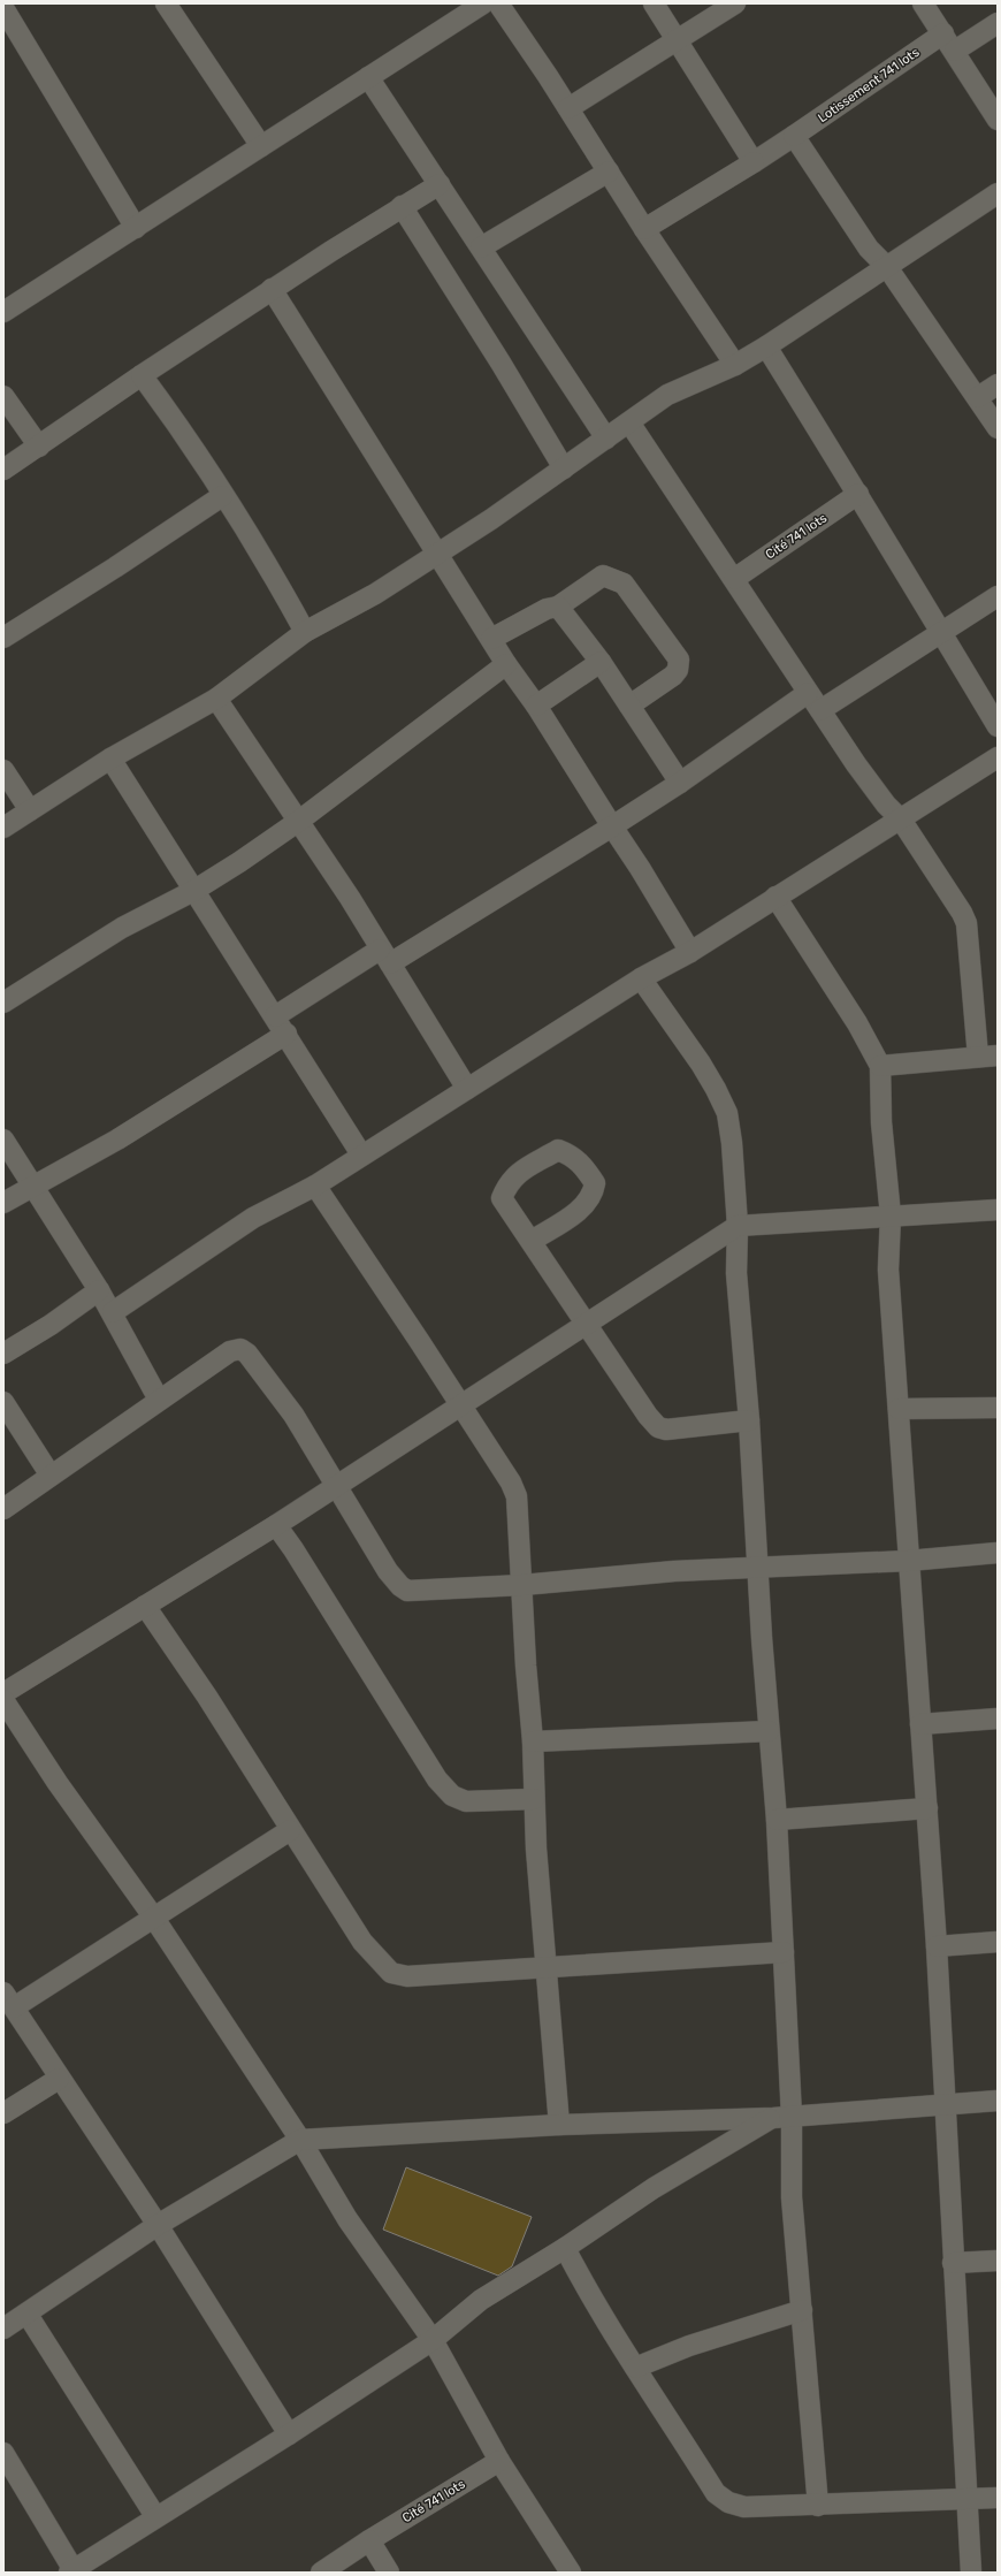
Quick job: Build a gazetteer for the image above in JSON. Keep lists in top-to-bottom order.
{
  "streets": {
    "street": ["Lotissement 741 lots", "Cité 741 lots"]
  }
}
